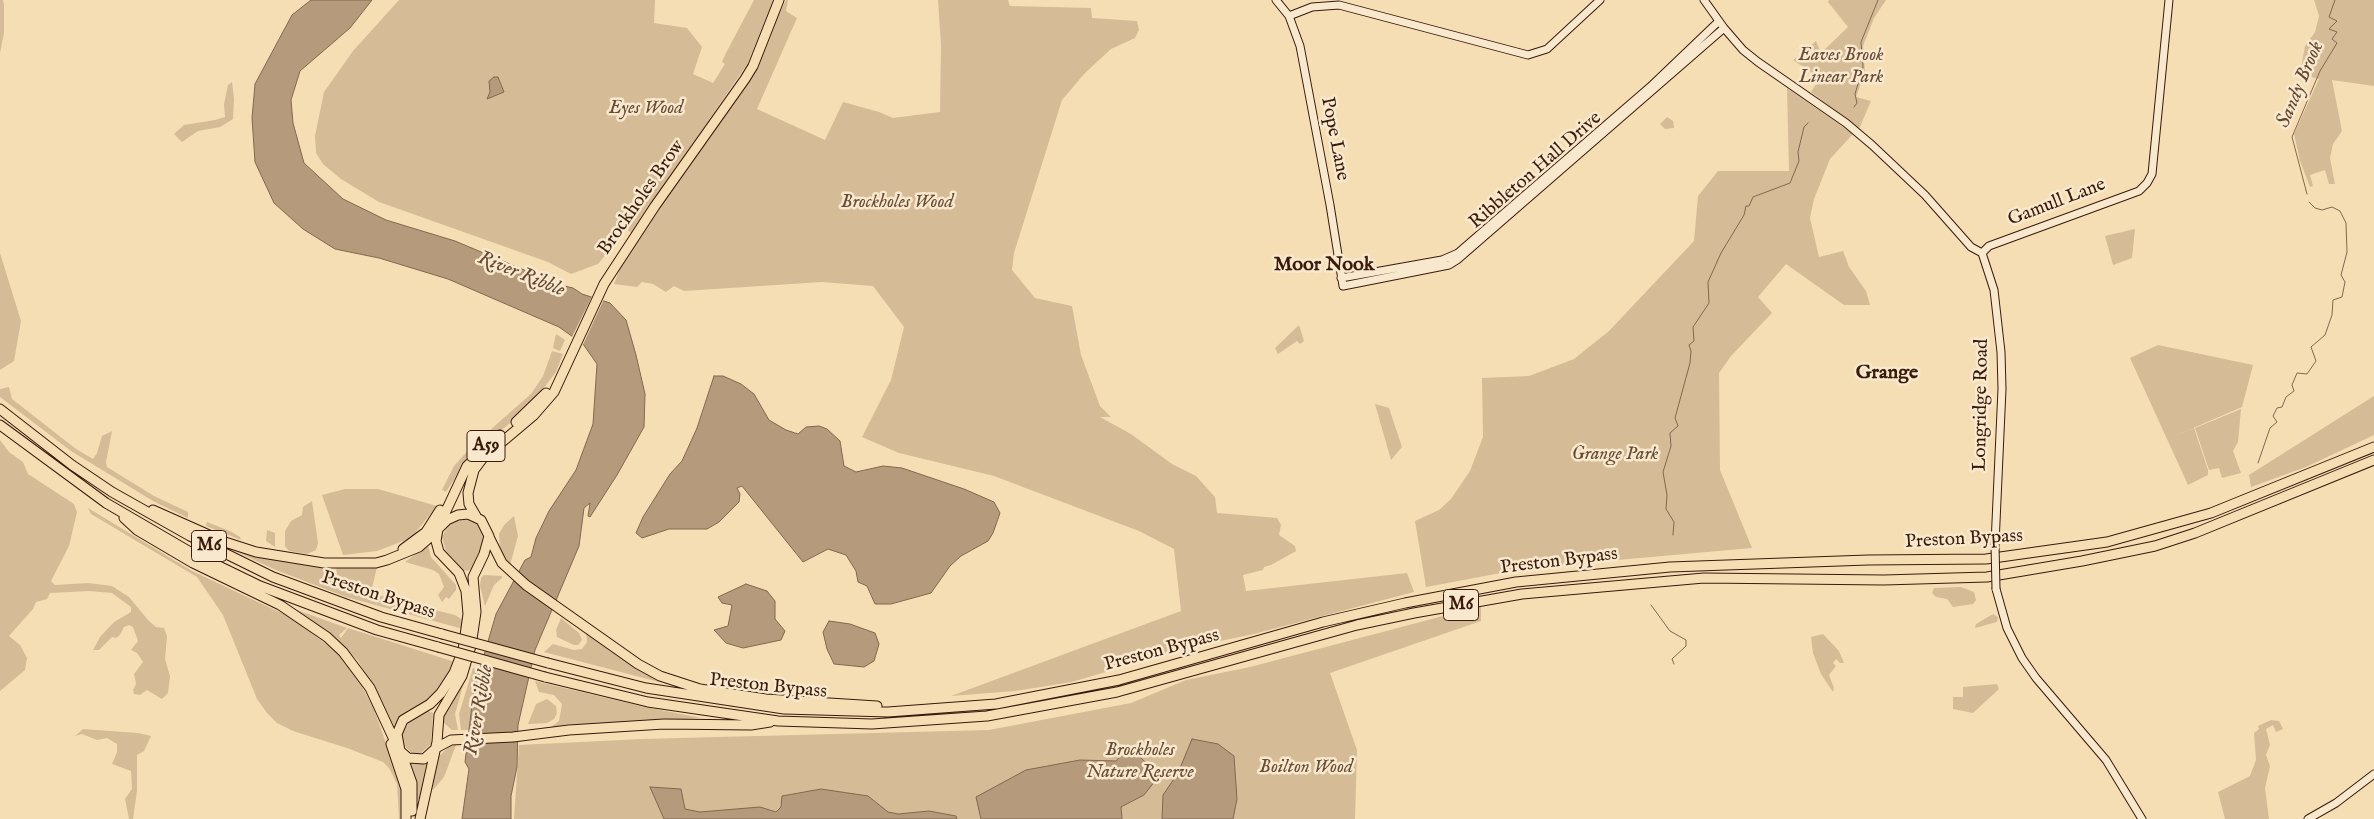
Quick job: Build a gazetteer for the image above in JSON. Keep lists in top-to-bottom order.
{
  "streets": {
    "highway": [
      "Brockholes Brow",
      "A59",
      "Preston Bypass",
      "M6"
    ],
    "street": [
      "Pope Lane",
      "Ribbleton Hall Drive",
      "Gamull Lane",
      "Longridge Road"
    ]
  },
  "crossings": [
    ["Pope Lane", "Ribbleton Hall Drive"],
    ["Brockholes Brow", "A59"],
    ["Gamull Lane", "Longridge Road"]
  ],
  "districts": ["Moor Nook", "Grange"],
  "water": ["Sandy Brook", "River Ribble"],
  "parks": [
    "Eaves Brook Linear Park",
    "Eyes Wood",
    "Brockholes Wood",
    "Grange Park",
    "Brockholes Nature Reserve",
    "Boilton Wood"
  ]
}
